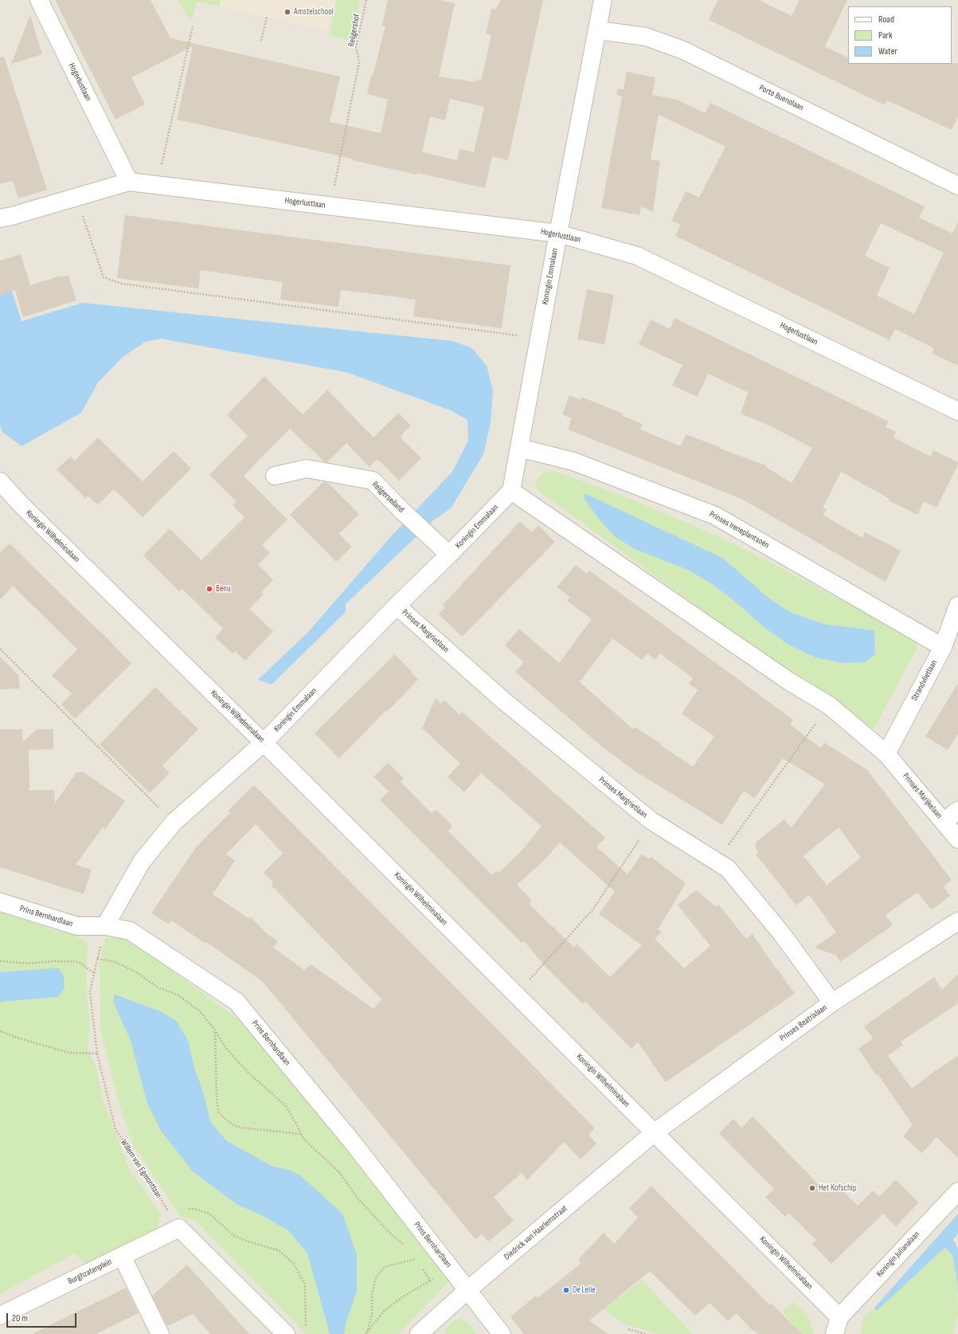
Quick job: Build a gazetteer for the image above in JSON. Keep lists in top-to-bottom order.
{
  "streets": {
    "street": [
      "Hogerlustlaan",
      "Porto Buenolaan",
      "Koningin Emmalaan",
      "Reijgerseiland",
      "Prinses Ireneplantsoen",
      "Koningin Wilhelminalaan",
      "Prinses Margrietlaan",
      "Strandvlietlaan",
      "Prinses Marijkelaan",
      "Prins Bernhardlaan",
      "Prinses Beatrixlaan",
      "Diedrick van Haarlemstraat",
      "Koningin Julianalaan",
      "Burghzatenplein"
    ],
    "path": ["Reijgershof", "Willem van Egmontlaan"]
  },
  "crossings": [
    ["Reijgershof", "Hogerlustlaan"],
    ["Hogerlustlaan", "Koningin Emmalaan"],
    ["Porto Buenolaan", "Koningin Emmalaan"],
    ["Koningin Emmalaan", "Reijgerseiland"],
    ["Koningin Emmalaan", "Prinses Ireneplantsoen"],
    ["Koningin Emmalaan", "Koningin Wilhelminalaan"],
    ["Koningin Emmalaan", "Prinses Margrietlaan"],
    ["Koningin Emmalaan", "Prins Bernhardlaan"],
    ["Prinses Ireneplantsoen", "Strandvlietlaan"],
    ["Koningin Wilhelminalaan", "Prinses Beatrixlaan"],
    ["Koningin Wilhelminalaan", "Diedrick van Haarlemstraat"],
    ["Koningin Wilhelminalaan", "Koningin Julianalaan"],
    ["Prinses Margrietlaan", "Prinses Beatrixlaan"],
    ["Strandvlietlaan", "Prinses Marijkelaan"],
    ["Prins Bernhardlaan", "Diedrick van Haarlemstraat"],
    ["Prinses Beatrixlaan", "Diedrick van Haarlemstraat"],
    ["Willem van Egmontlaan", "Burghzatenplein"]
  ],
  "places": [
    "Amstelschool",
    "Benu",
    "Het Kofschip",
    "De Lelie"
  ],
  "legend": ["Road", "Park", "Water"],
  "scale_bar": "20 m"
}
